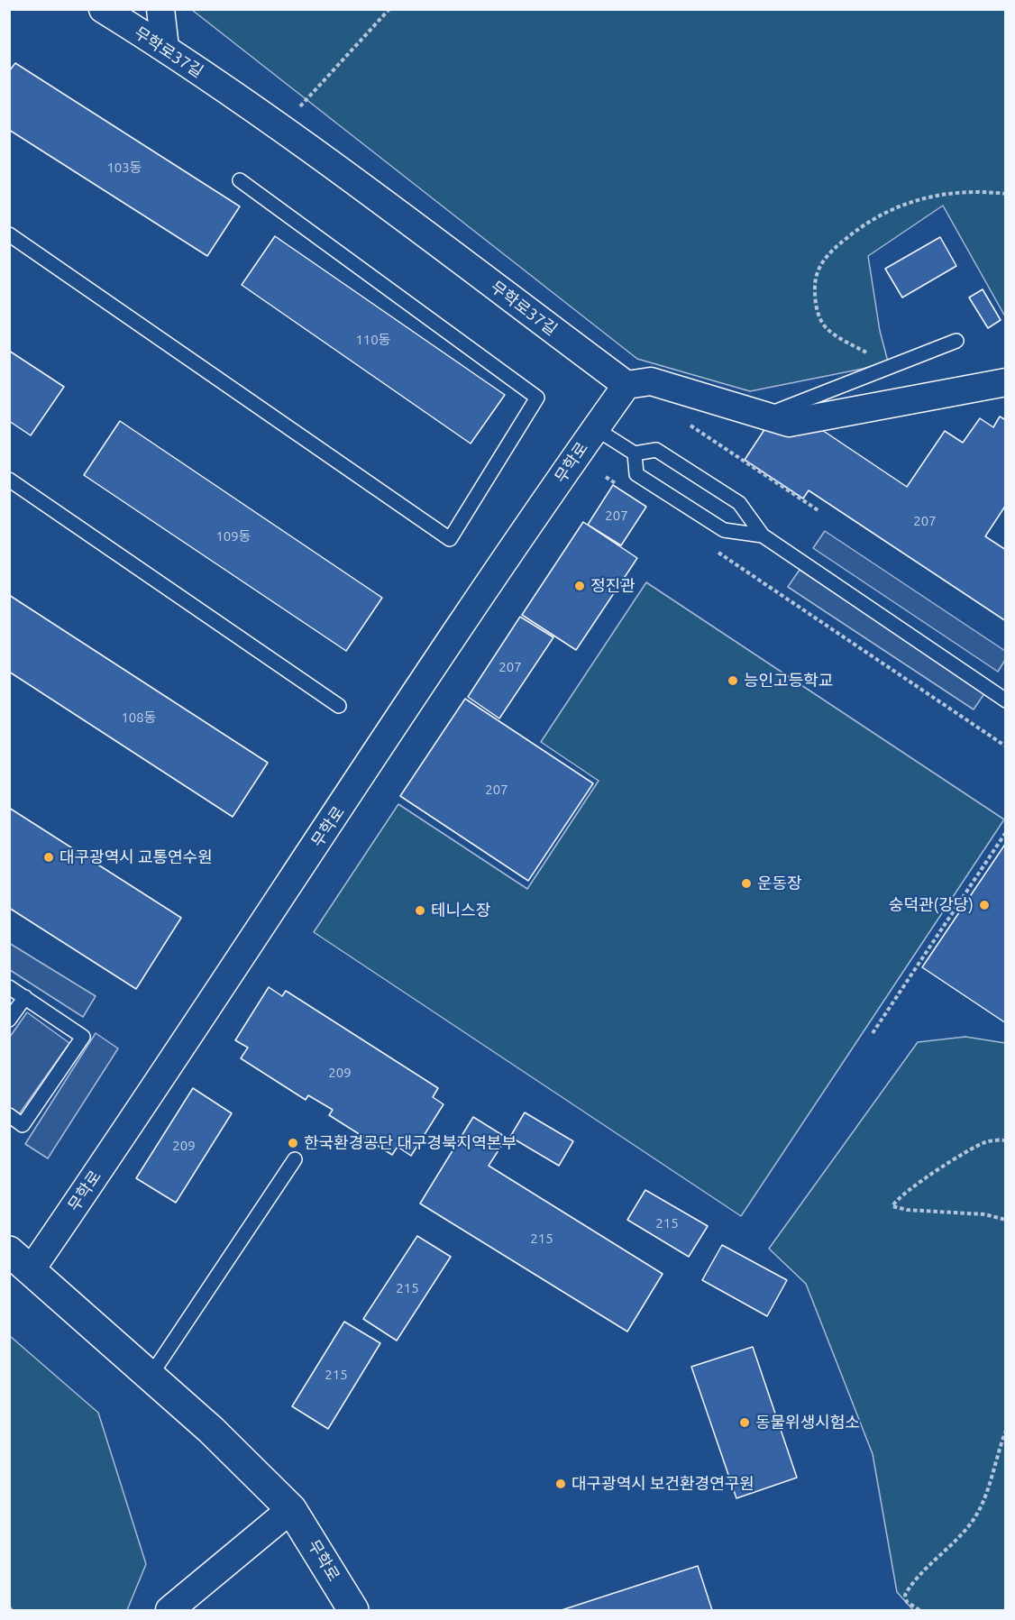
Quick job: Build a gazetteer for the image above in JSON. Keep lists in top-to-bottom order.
{
  "streets": {
    "main road": ["무학로"],
    "street": ["무학로37길"]
  },
  "crossings": [
    ["무학로37길", "무학로"]
  ],
  "places": [
    "정진관",
    "능인고등학교",
    "대구광역시 교통연수원",
    "운동장",
    "숭덕관(강당)",
    "테니스장",
    "한국환경공단 대구경북지역본부",
    "동물위생시험소",
    "대구광역시 보건환경연구원"
  ],
  "house_numbers": [
    "103동",
    "110동",
    "207",
    "207",
    "109동",
    "207",
    "108동",
    "207",
    "209",
    "209",
    "215",
    "215",
    "215",
    "215"
  ]
}
